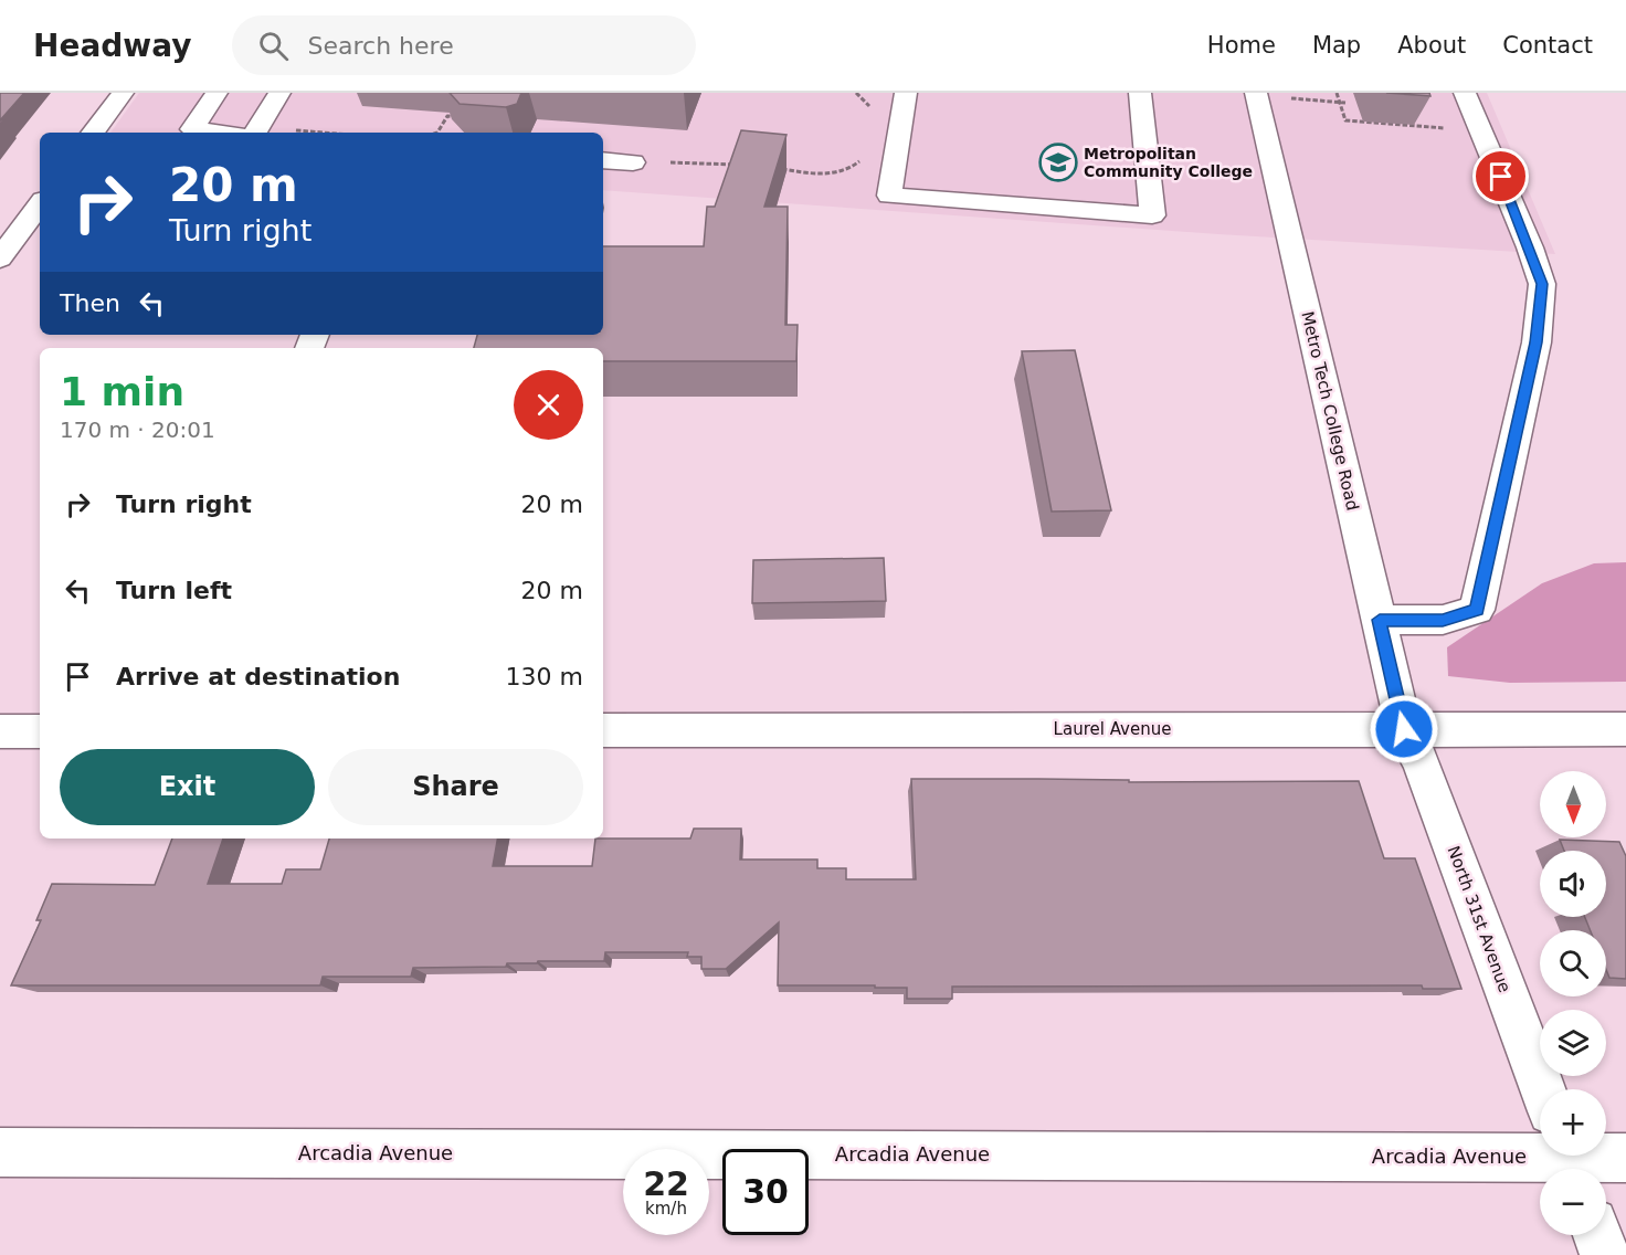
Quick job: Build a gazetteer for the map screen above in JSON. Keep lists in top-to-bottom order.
{
  "streets": {
    "main road": [
      "Metro Tech College Road",
      "Laurel Avenue",
      "North 31st Avenue",
      "Arcadia Avenue"
    ]
  },
  "crossings": [
    ["Metro Tech College Road", "Laurel Avenue"],
    ["Metro Tech College Road", "North 31st Avenue"],
    ["Laurel Avenue", "North 31st Avenue"]
  ],
  "places": {
    "school or university": ["Metropolitan Community College"]
  },
  "north": "bottom",
  "page": {
    "header": "Headway",
    "search": "Search here",
    "nav": [
      "Home",
      "Map",
      "About",
      "Contact"
    ],
    "turn": ["20 m", "Turn right"],
    "then": "Then",
    "heading": ["1 min", "170 m · 20:01"],
    "list": [
      {
        "name": "Turn right",
        "value": "20 m"
      },
      {
        "name": "Turn left",
        "value": "20 m"
      },
      {
        "name": "Arrive at destination",
        "value": "130 m"
      }
    ],
    "buttons": ["Exit", "Share"],
    "map_buttons": ["+", "−"],
    "speed": "22 km/h",
    "limit": "30"
  }
}
